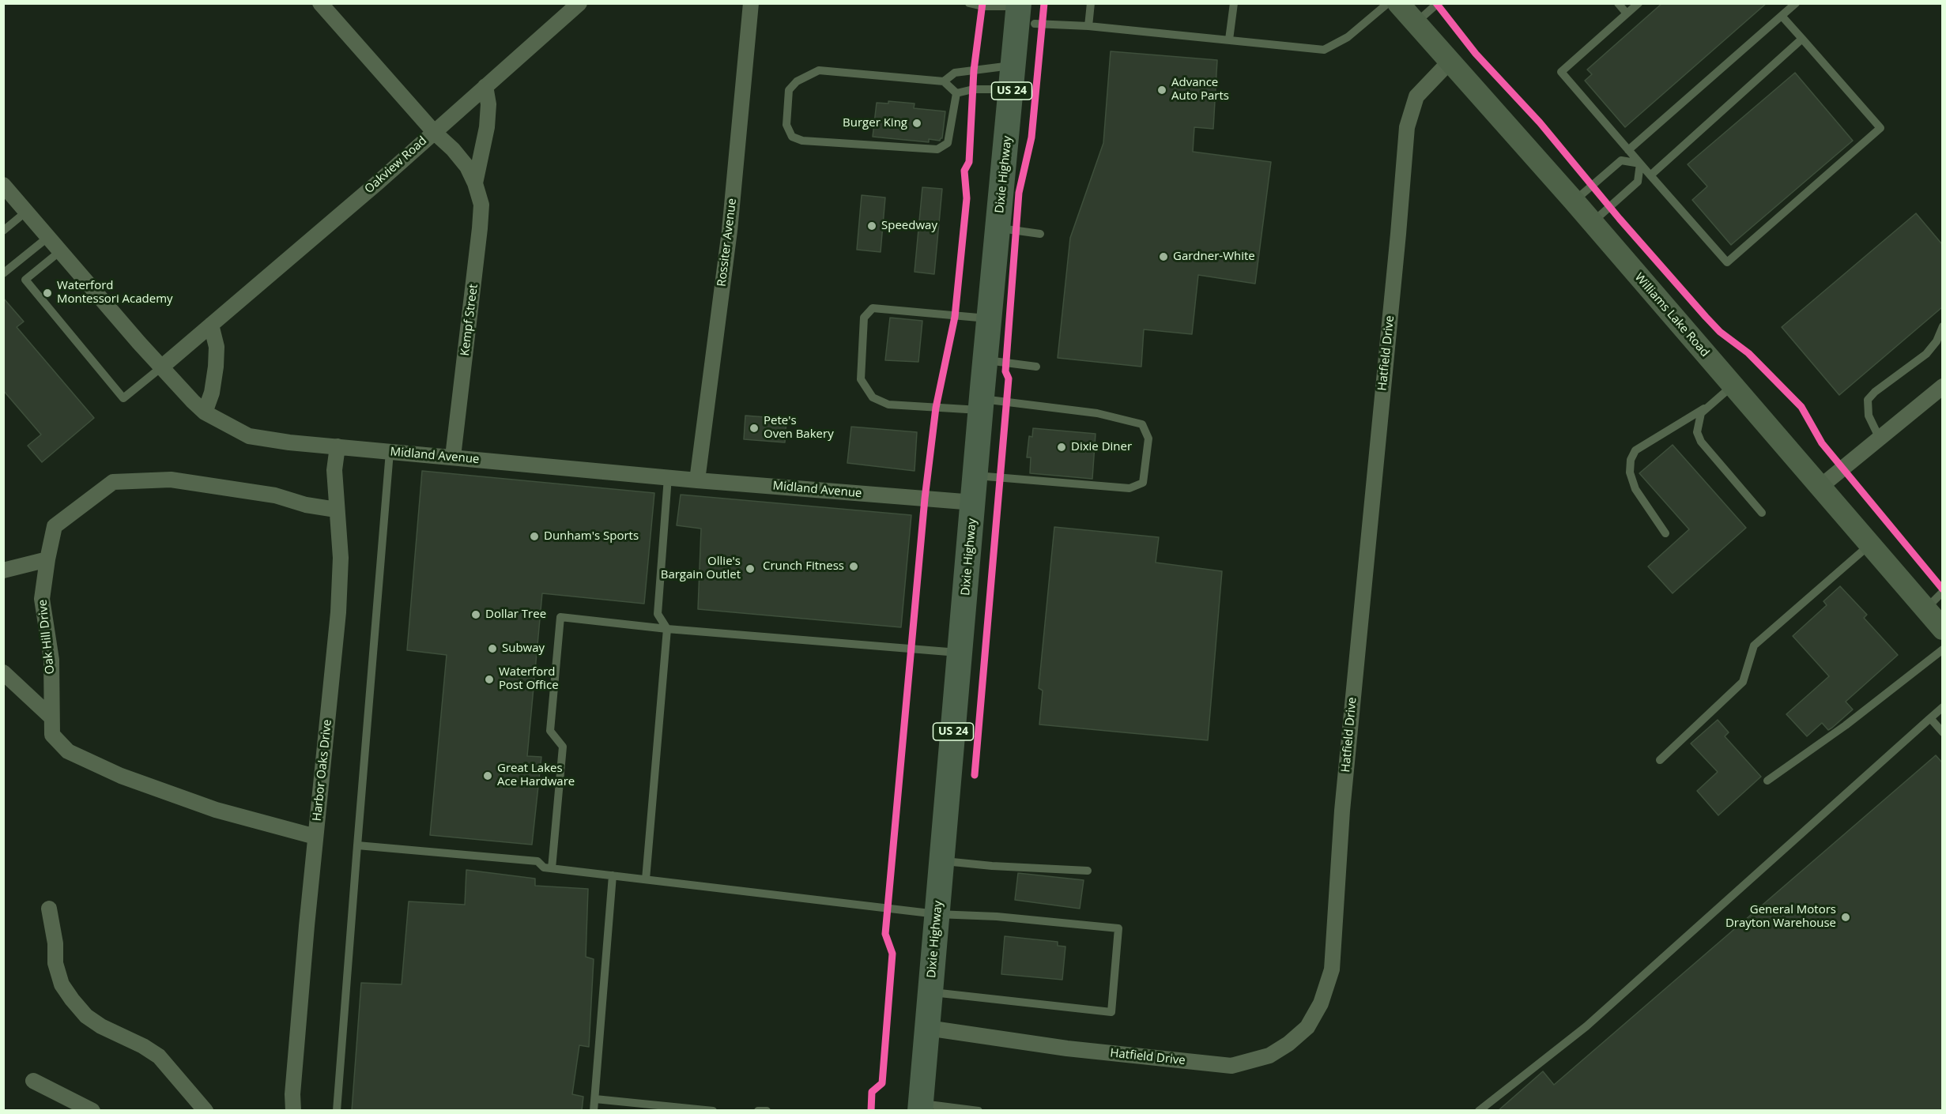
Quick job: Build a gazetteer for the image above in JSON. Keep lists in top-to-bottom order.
{
  "streets": {
    "main road": ["US 24", "Dixie Highway", "Williams Lake Road"],
    "street": [
      "Oakview Road",
      "Rossiter Avenue",
      "Kempf Street",
      "Hatfield Drive",
      "Midland Avenue",
      "Oak Hill Drive",
      "Harbor Oaks Drive"
    ]
  },
  "crossings": [
    ["Oakview Road", "Kempf Street"],
    ["Oakview Road", "Midland Avenue"],
    ["Dixie Highway", "Hatfield Drive"],
    ["Dixie Highway", "Midland Avenue"],
    ["Rossiter Avenue", "Midland Avenue"],
    ["Williams Lake Road", "Hatfield Drive"],
    ["Kempf Street", "Midland Avenue"],
    ["Midland Avenue", "Harbor Oaks Drive"],
    ["Oak Hill Drive", "Harbor Oaks Drive"]
  ],
  "places": [
    "Advance Auto Parts",
    "Burger King",
    "Speedway",
    "Gardner-White",
    "Waterford Montessori Academy",
    "Pete's Oven Bakery",
    "Dixie Diner",
    "Dunham's Sports",
    "Crunch Fitness",
    "Ollie's Bargain Outlet",
    "Dollar Tree",
    "Subway",
    "Waterford Post Office",
    "Great Lakes Ace Hardware",
    "General Motors Drayton Warehouse"
  ]
}
